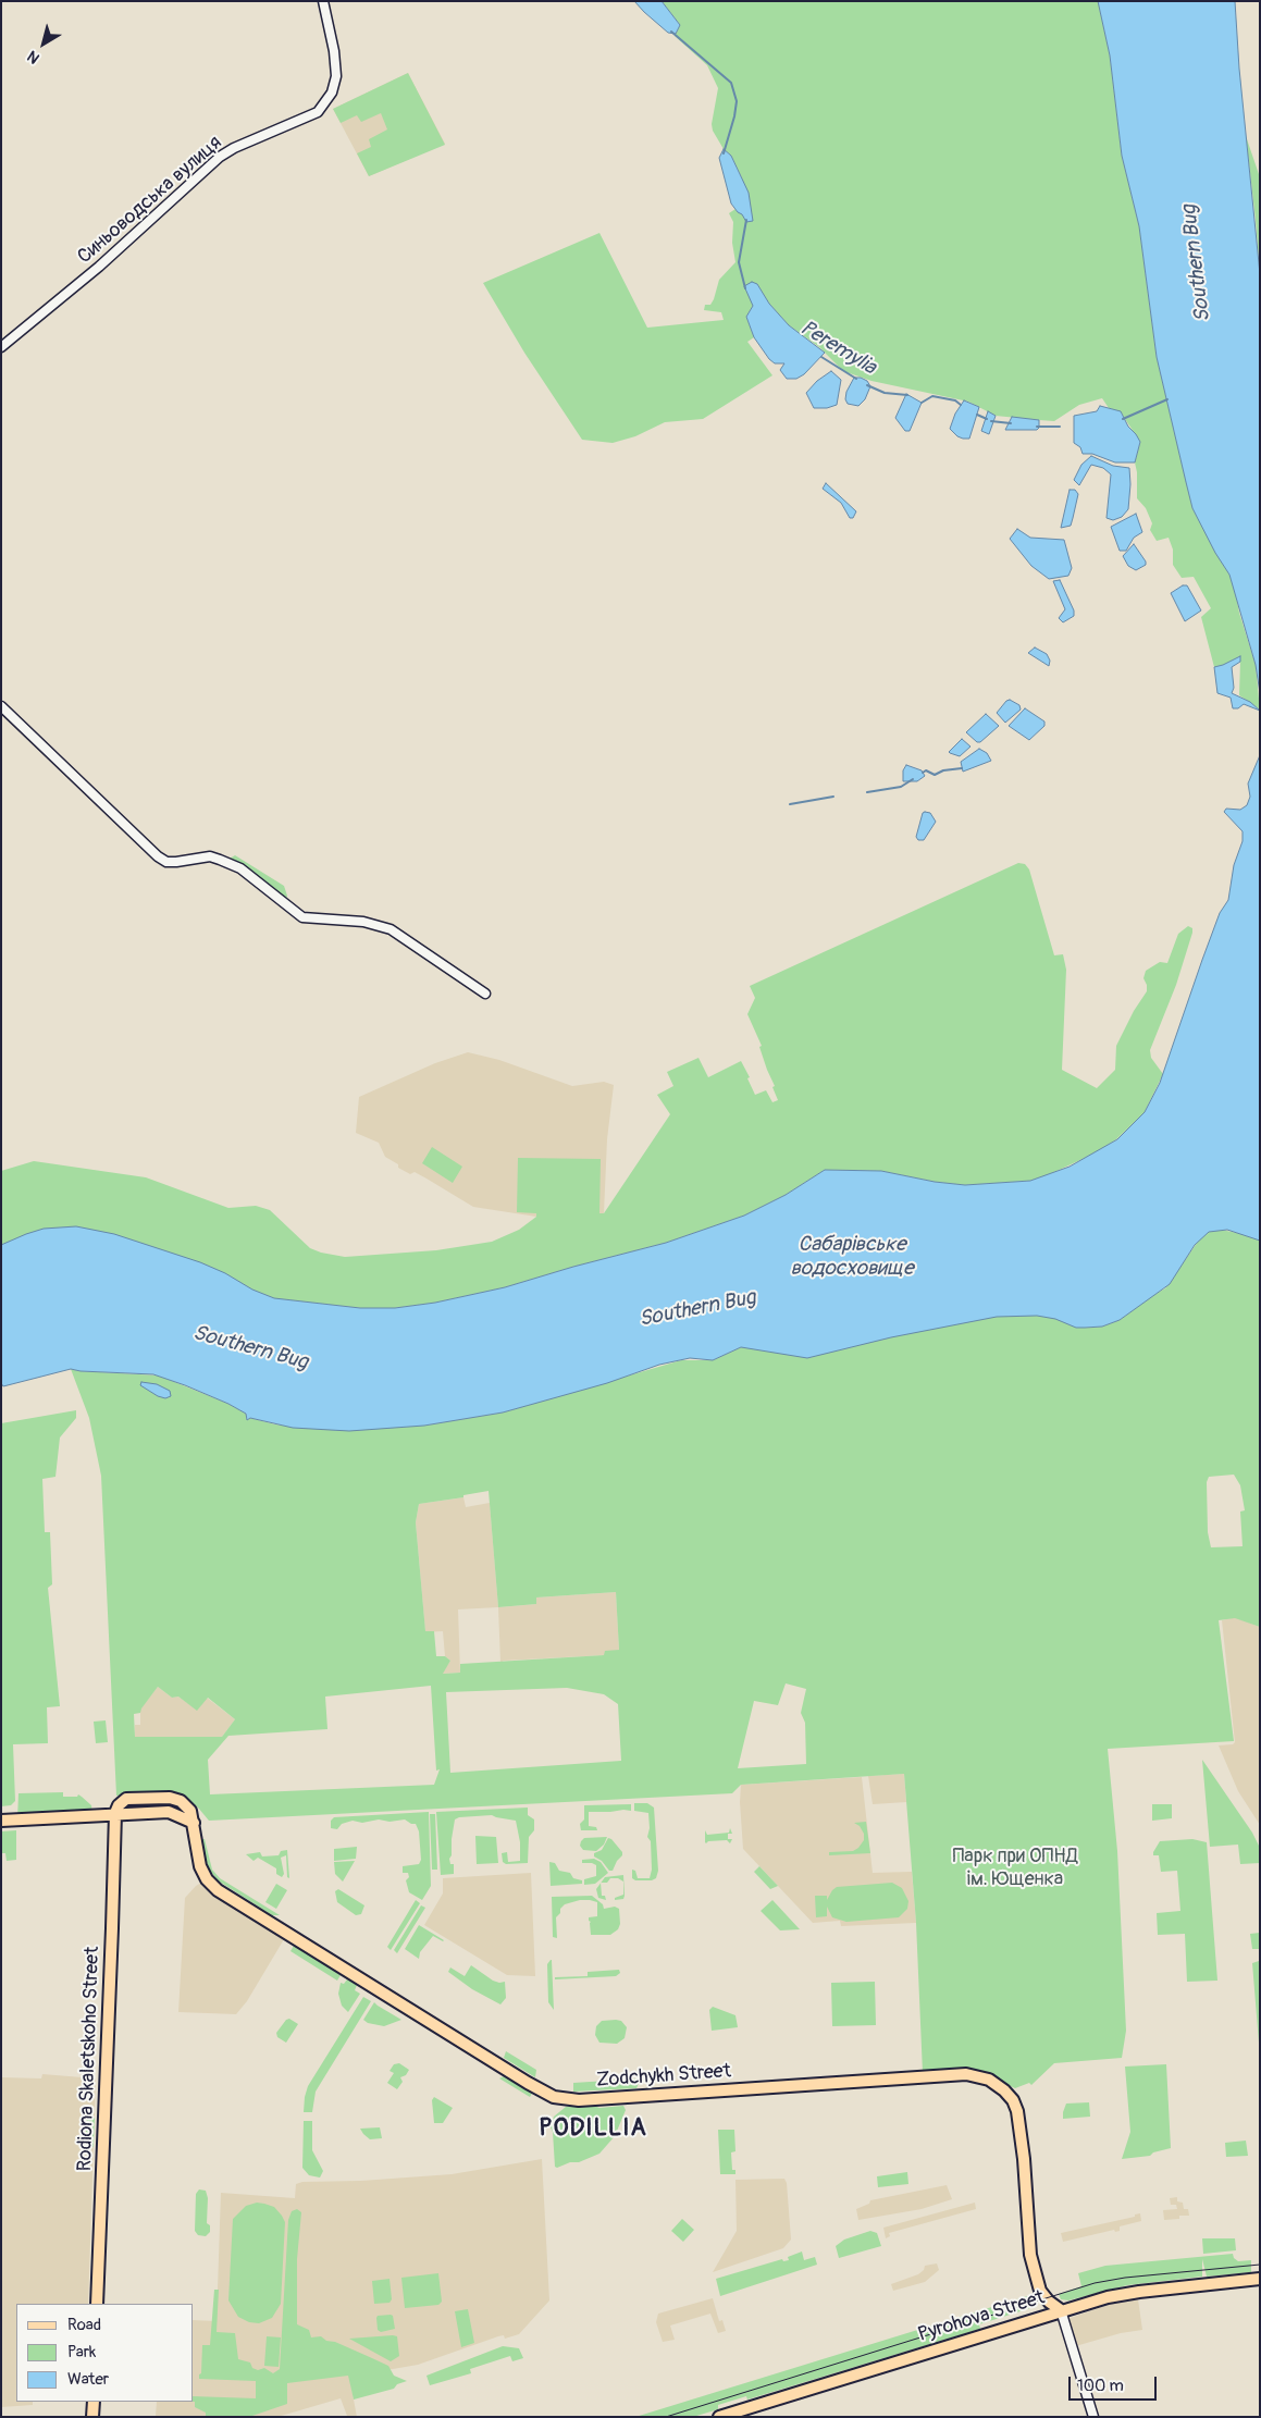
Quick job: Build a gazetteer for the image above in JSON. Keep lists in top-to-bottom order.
{
  "streets": {
    "main road": ["Rodiona Skaletskoho Street", "Zodchykh Street", "Pyrohova Street"],
    "street": ["Синьоводська вулиця"]
  },
  "crossings": [
    ["Rodiona Skaletskoho Street", "Zodchykh Street"],
    ["Zodchykh Street", "Pyrohova Street"]
  ],
  "districts": ["PODILLIA"],
  "water": ["Southern Bug", "Peremylia", "Сабарівське водосховище"],
  "parks": ["Парк при ОПНД ім. Ющенка"],
  "legend": ["Road", "Park", "Water"],
  "scale_bar": "100 m",
  "north": "bottom left"
}
